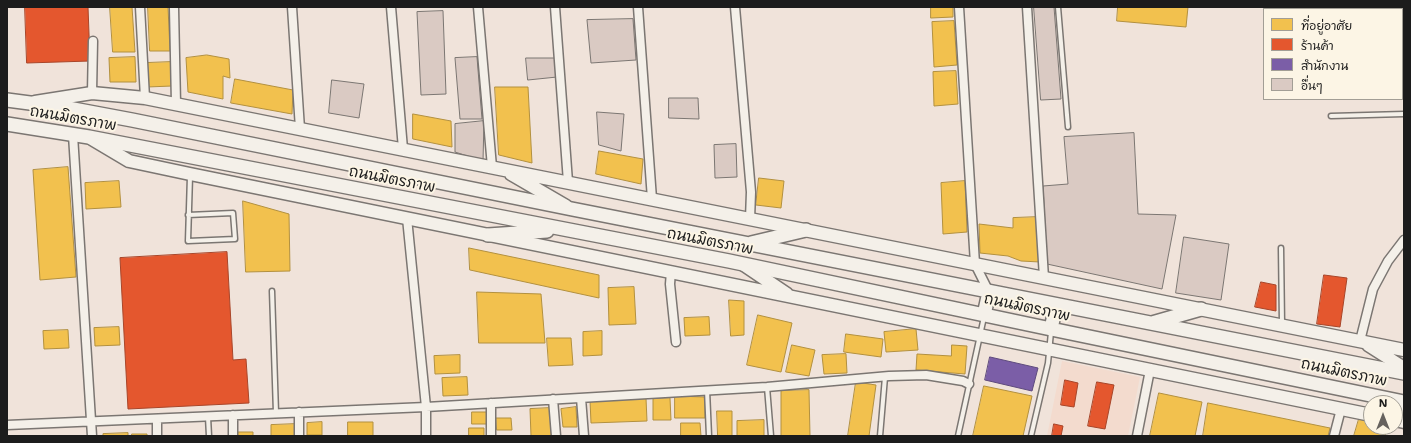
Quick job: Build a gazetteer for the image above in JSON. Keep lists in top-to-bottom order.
{
  "streets": {
    "main road": ["ถนนมิตรภาพ"]
  },
  "legend": [
    "ที่อยู่อาศัย",
    "ร้านค้า",
    "สำนักงาน",
    "อื่นๆ"
  ],
  "north": "top"
}
